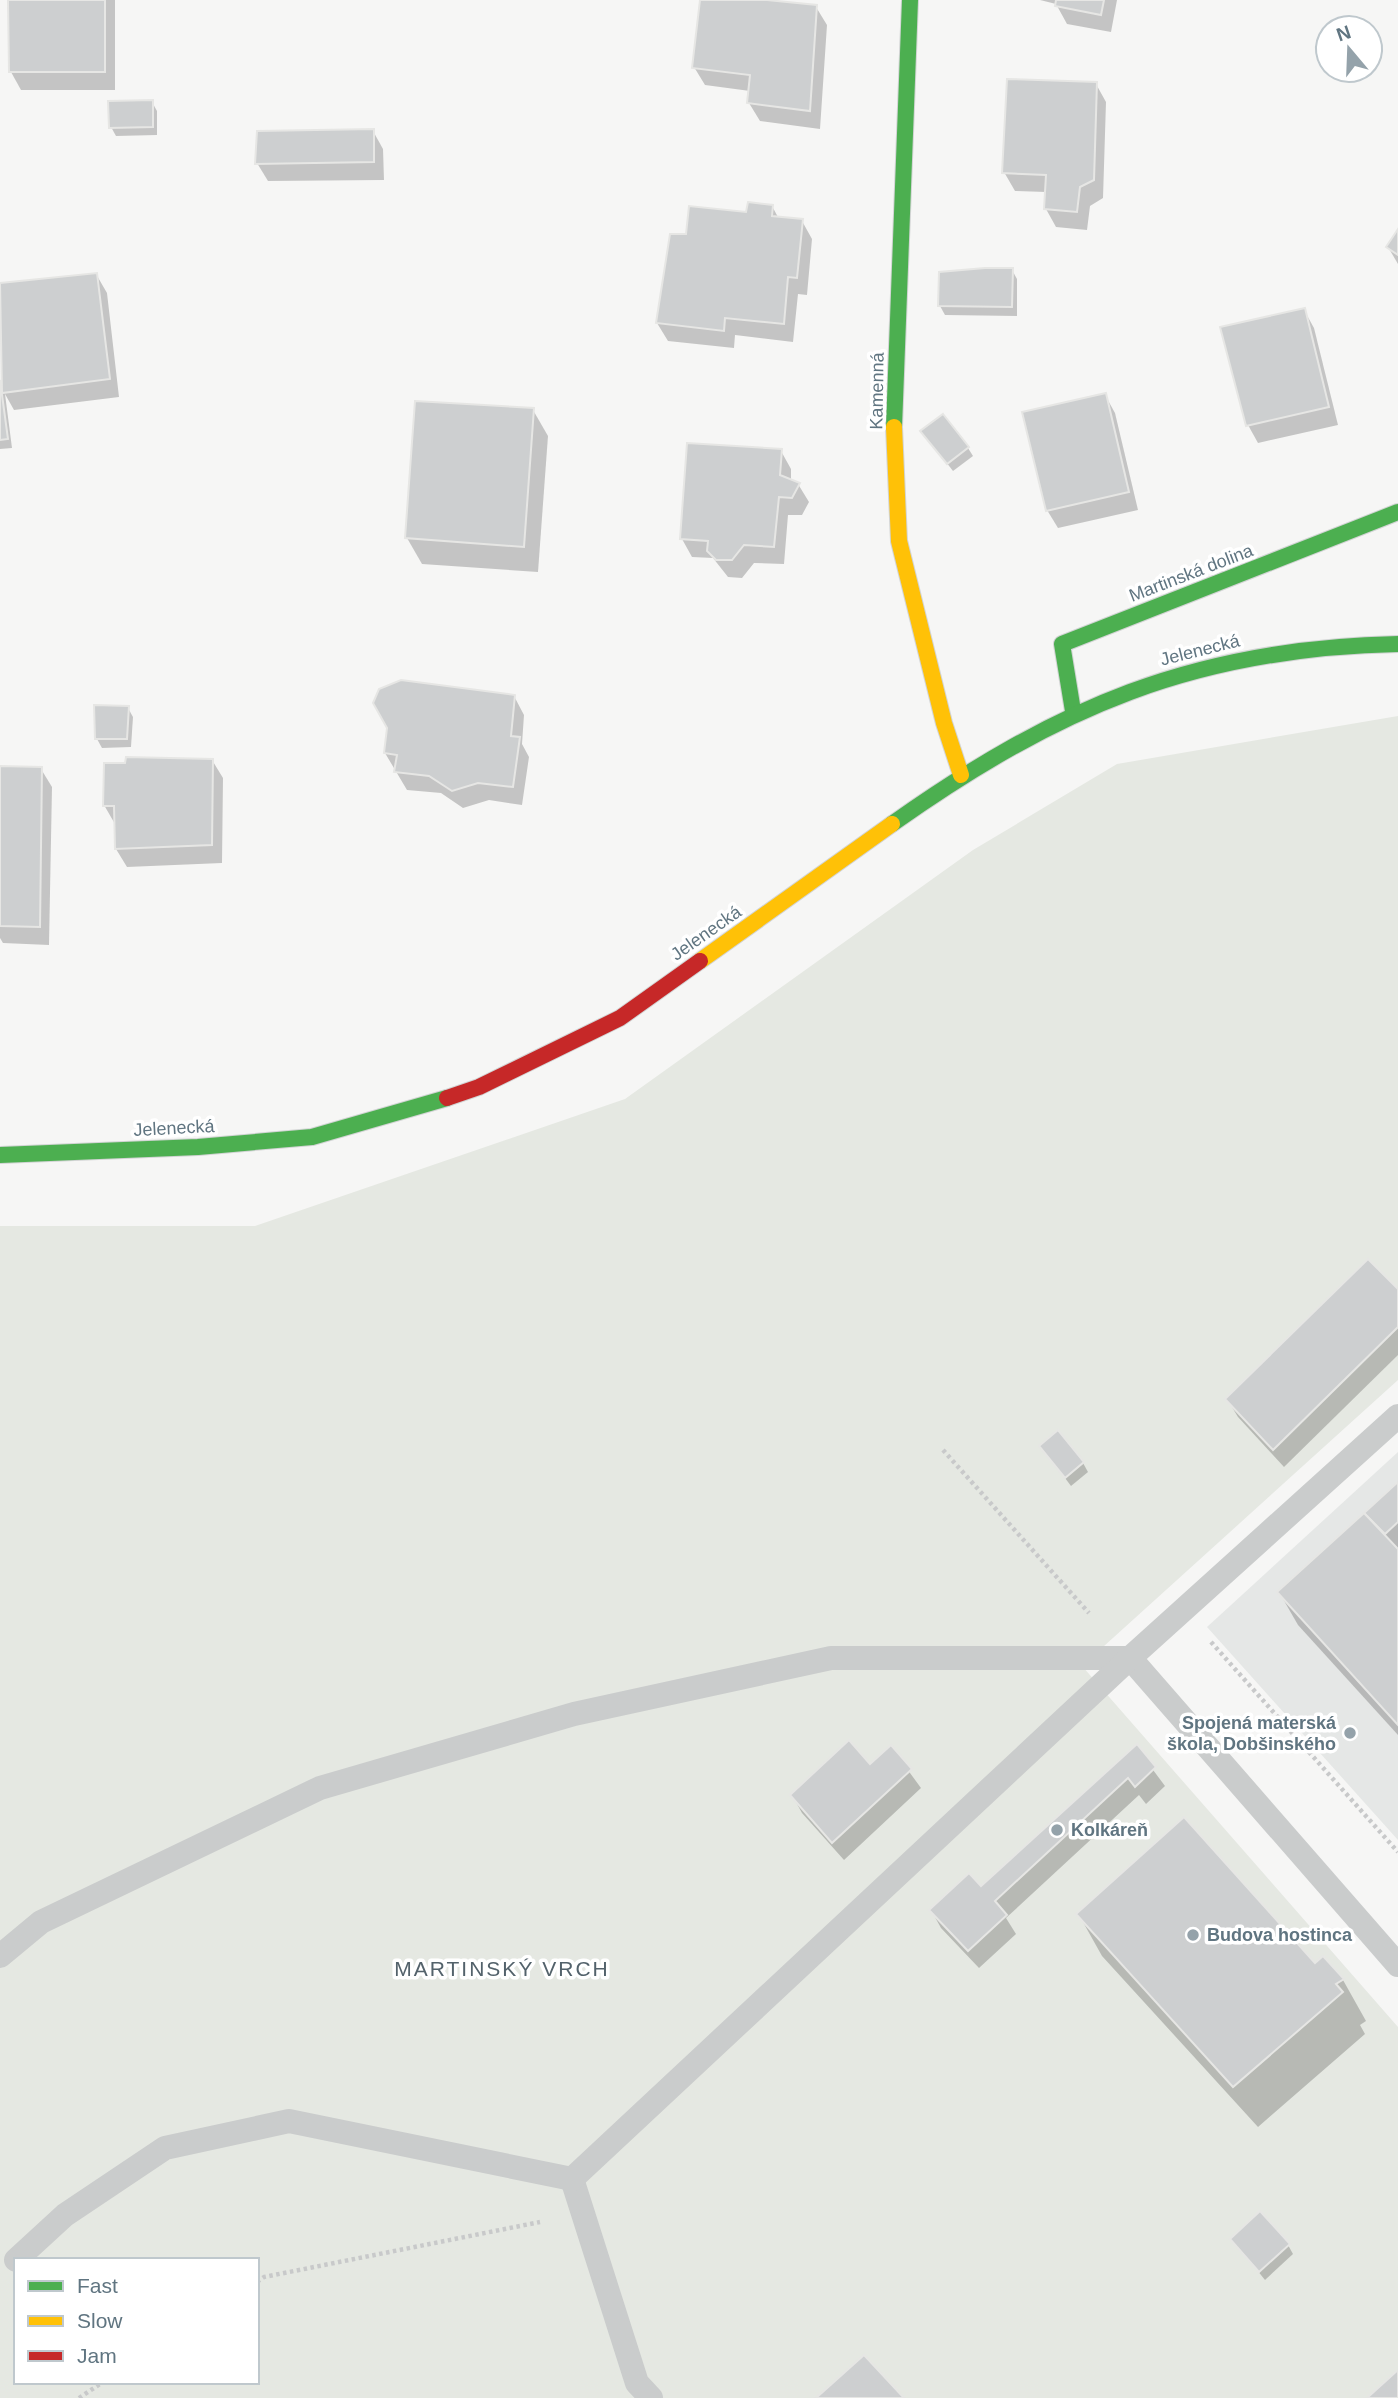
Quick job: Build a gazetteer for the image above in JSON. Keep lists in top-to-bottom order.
{
  "streets": {
    "street": ["Kamenná", "Martinská dolina", "Jelenecká"]
  },
  "crossings": [
    ["Kamenná", "Jelenecká"],
    ["Martinská dolina", "Jelenecká"]
  ],
  "districts": ["MARTINSKÝ VRCH"],
  "places": ["Spojená materská škola, Dobšinského", "Kolkáreň", "Budova hostinca"],
  "legend": ["Fast", "Slow", "Jam"],
  "north": "top"
}
